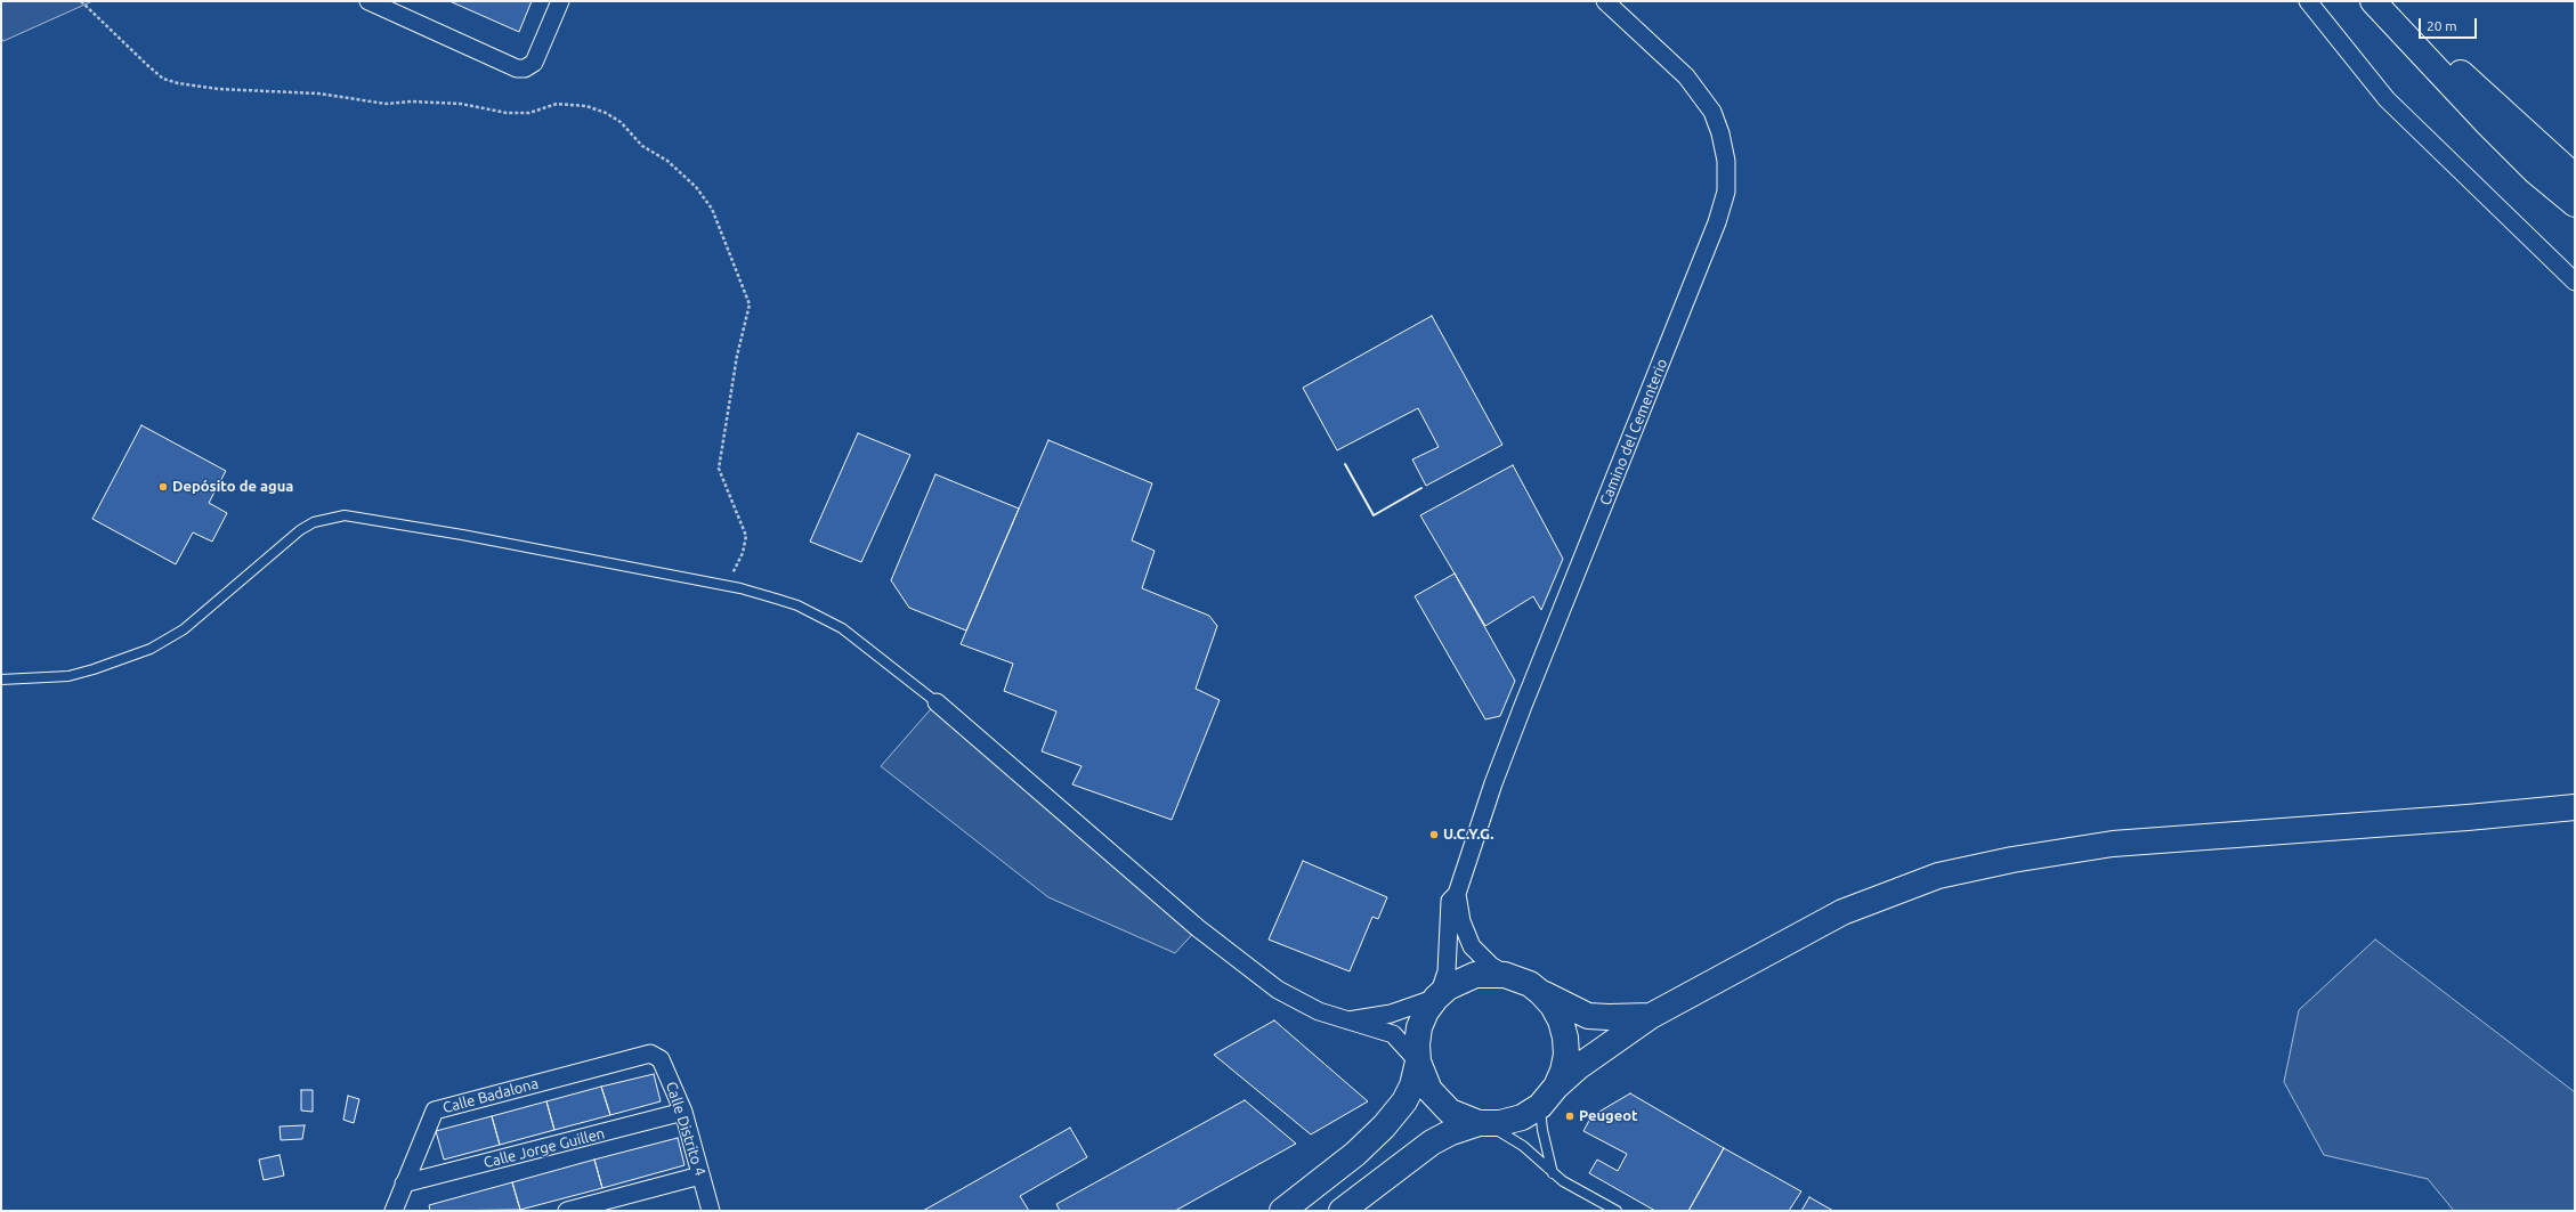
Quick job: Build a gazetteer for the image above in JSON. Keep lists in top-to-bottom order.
{
  "streets": {
    "street": [
      "Camino del Cementerio",
      "Calle Badalona",
      "Calle Distrito 4",
      "Calle Jorge Guillen"
    ]
  },
  "crossings": [
    ["Calle Badalona", "Calle Distrito 4"],
    ["Calle Badalona", "Calle Jorge Guillen"],
    ["Calle Distrito 4", "Calle Jorge Guillen"]
  ],
  "places": ["Depósito de agua", "U.C.Y.G.", "Peugeot"],
  "scale_bar": "20 m"
}
